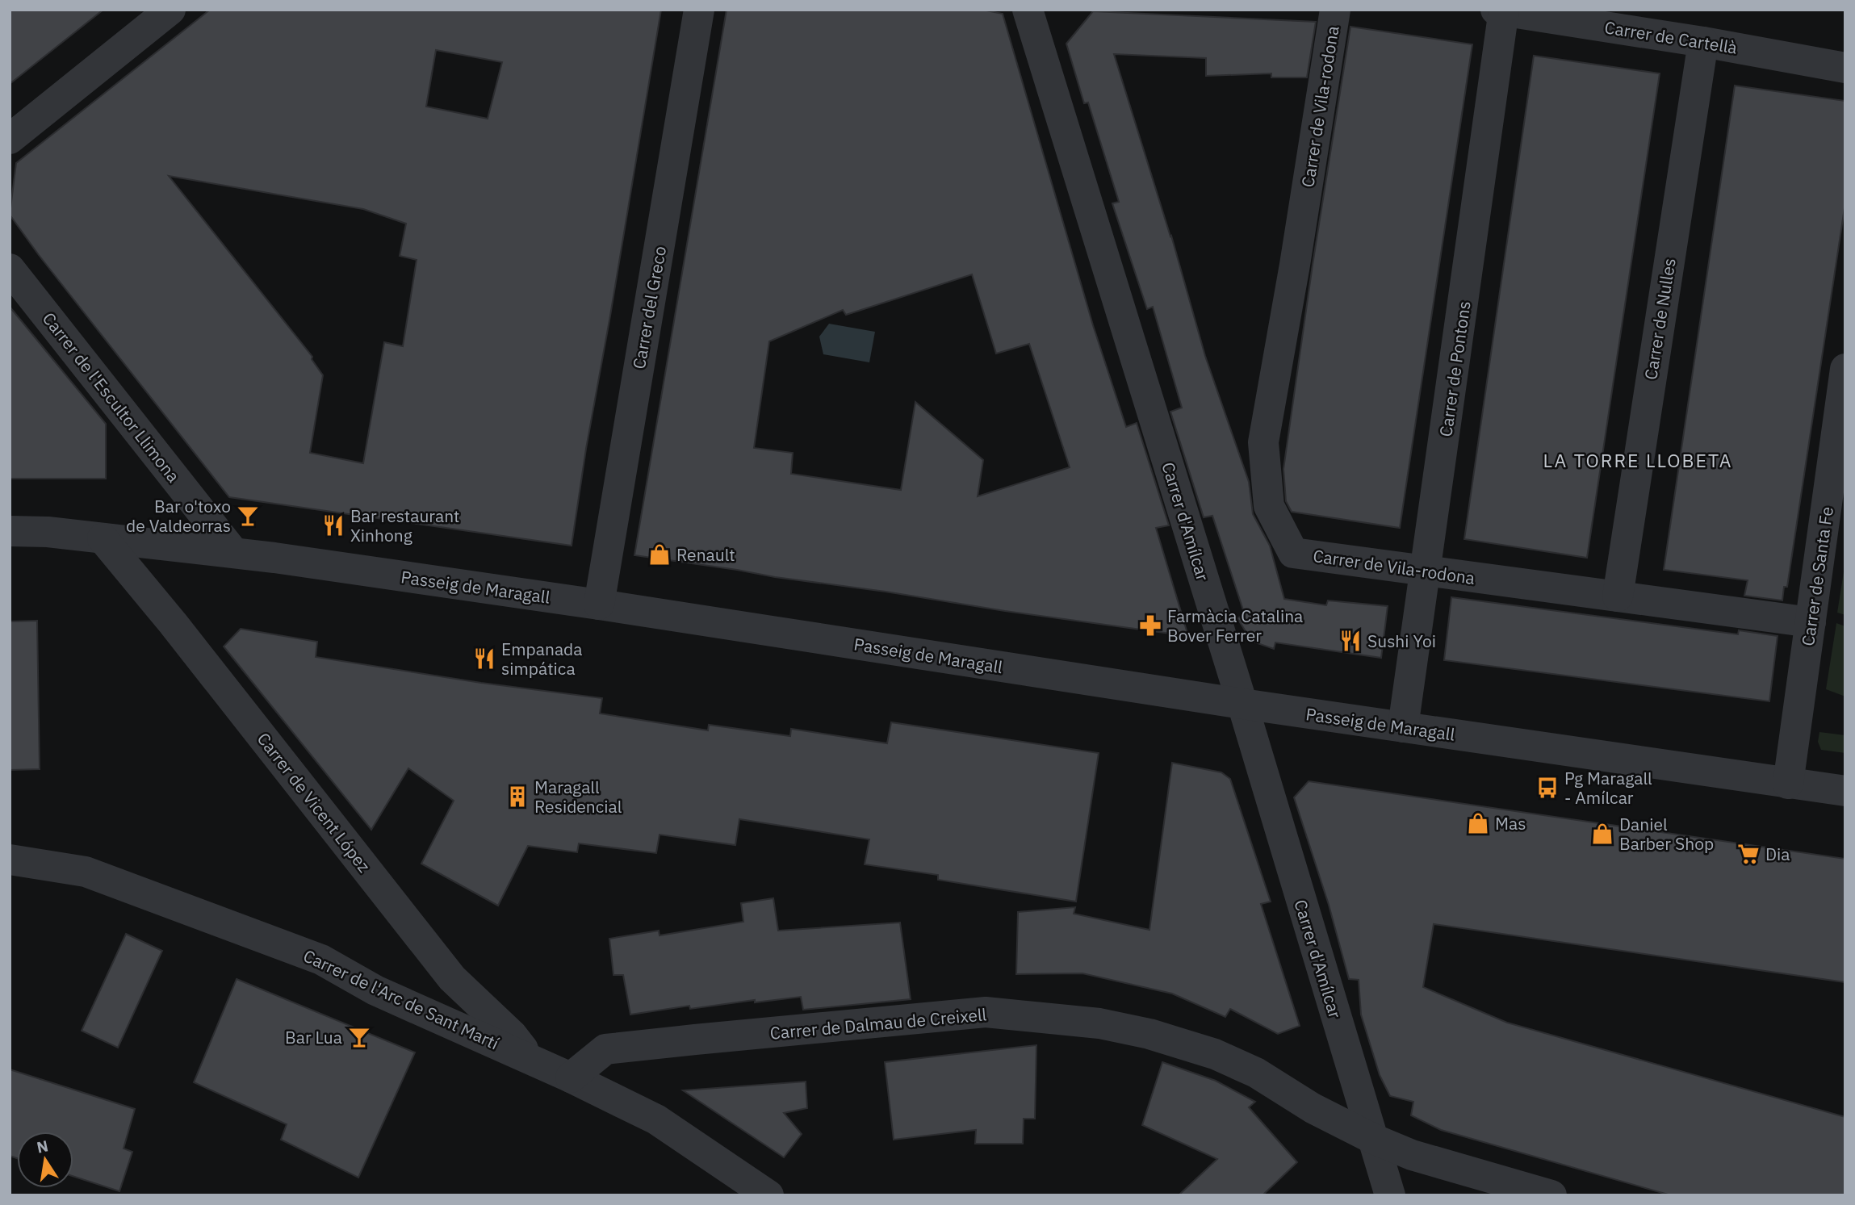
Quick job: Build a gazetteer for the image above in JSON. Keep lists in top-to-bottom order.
{
  "streets": {
    "street": [
      "Carrer de Cartellà",
      "Carrer de Vila-rodona",
      "Carrer del Greco",
      "Carrer de Nulles",
      "Carrer de Pontons",
      "Carrer de l'Escultor Llimona",
      "Carrer d'Amílcar",
      "Carrer de Santa Fe",
      "Passeig de Maragall",
      "Carrer de Vicent López",
      "Carrer de l'Arc de Sant Martí",
      "Carrer de Dalmau de Creixell"
    ]
  },
  "crossings": [
    ["Carrer de Cartellà", "Carrer de Nulles"],
    ["Carrer de Cartellà", "Carrer de Pontons"],
    ["Carrer de Vila-rodona", "Carrer de Nulles"],
    ["Carrer de Vila-rodona", "Carrer de Pontons"],
    ["Carrer de Vila-rodona", "Carrer de Santa Fe"],
    ["Carrer del Greco", "Passeig de Maragall"],
    ["Carrer de Pontons", "Passeig de Maragall"],
    ["Carrer de l'Escultor Llimona", "Passeig de Maragall"],
    ["Carrer d'Amílcar", "Passeig de Maragall"],
    ["Carrer d'Amílcar", "Carrer de Dalmau de Creixell"],
    ["Carrer de Santa Fe", "Passeig de Maragall"],
    ["Passeig de Maragall", "Carrer de Vicent López"],
    ["Carrer de Vicent López", "Carrer de l'Arc de Sant Martí"],
    ["Carrer de l'Arc de Sant Martí", "Carrer de Dalmau de Creixell"]
  ],
  "districts": ["LA TORRE LLOBETA"],
  "places": {
    "bar": ["Bar o'toxo de Valdeorras", "Bar Lua"],
    "restaurant": ["Bar restaurant Xinhong", "Sushi Yoi", "Empanada simpática"],
    "shop": ["Renault", "Mas", "Daniel Barber Shop"],
    "pharmacy": ["Farmàcia Catalina Bover Ferrer"],
    "bus stop": ["Pg Maragall - Amílcar"],
    "building": ["Maragall Residencial"],
    "supermarket": ["Dia"]
  },
  "north": "top"
}
